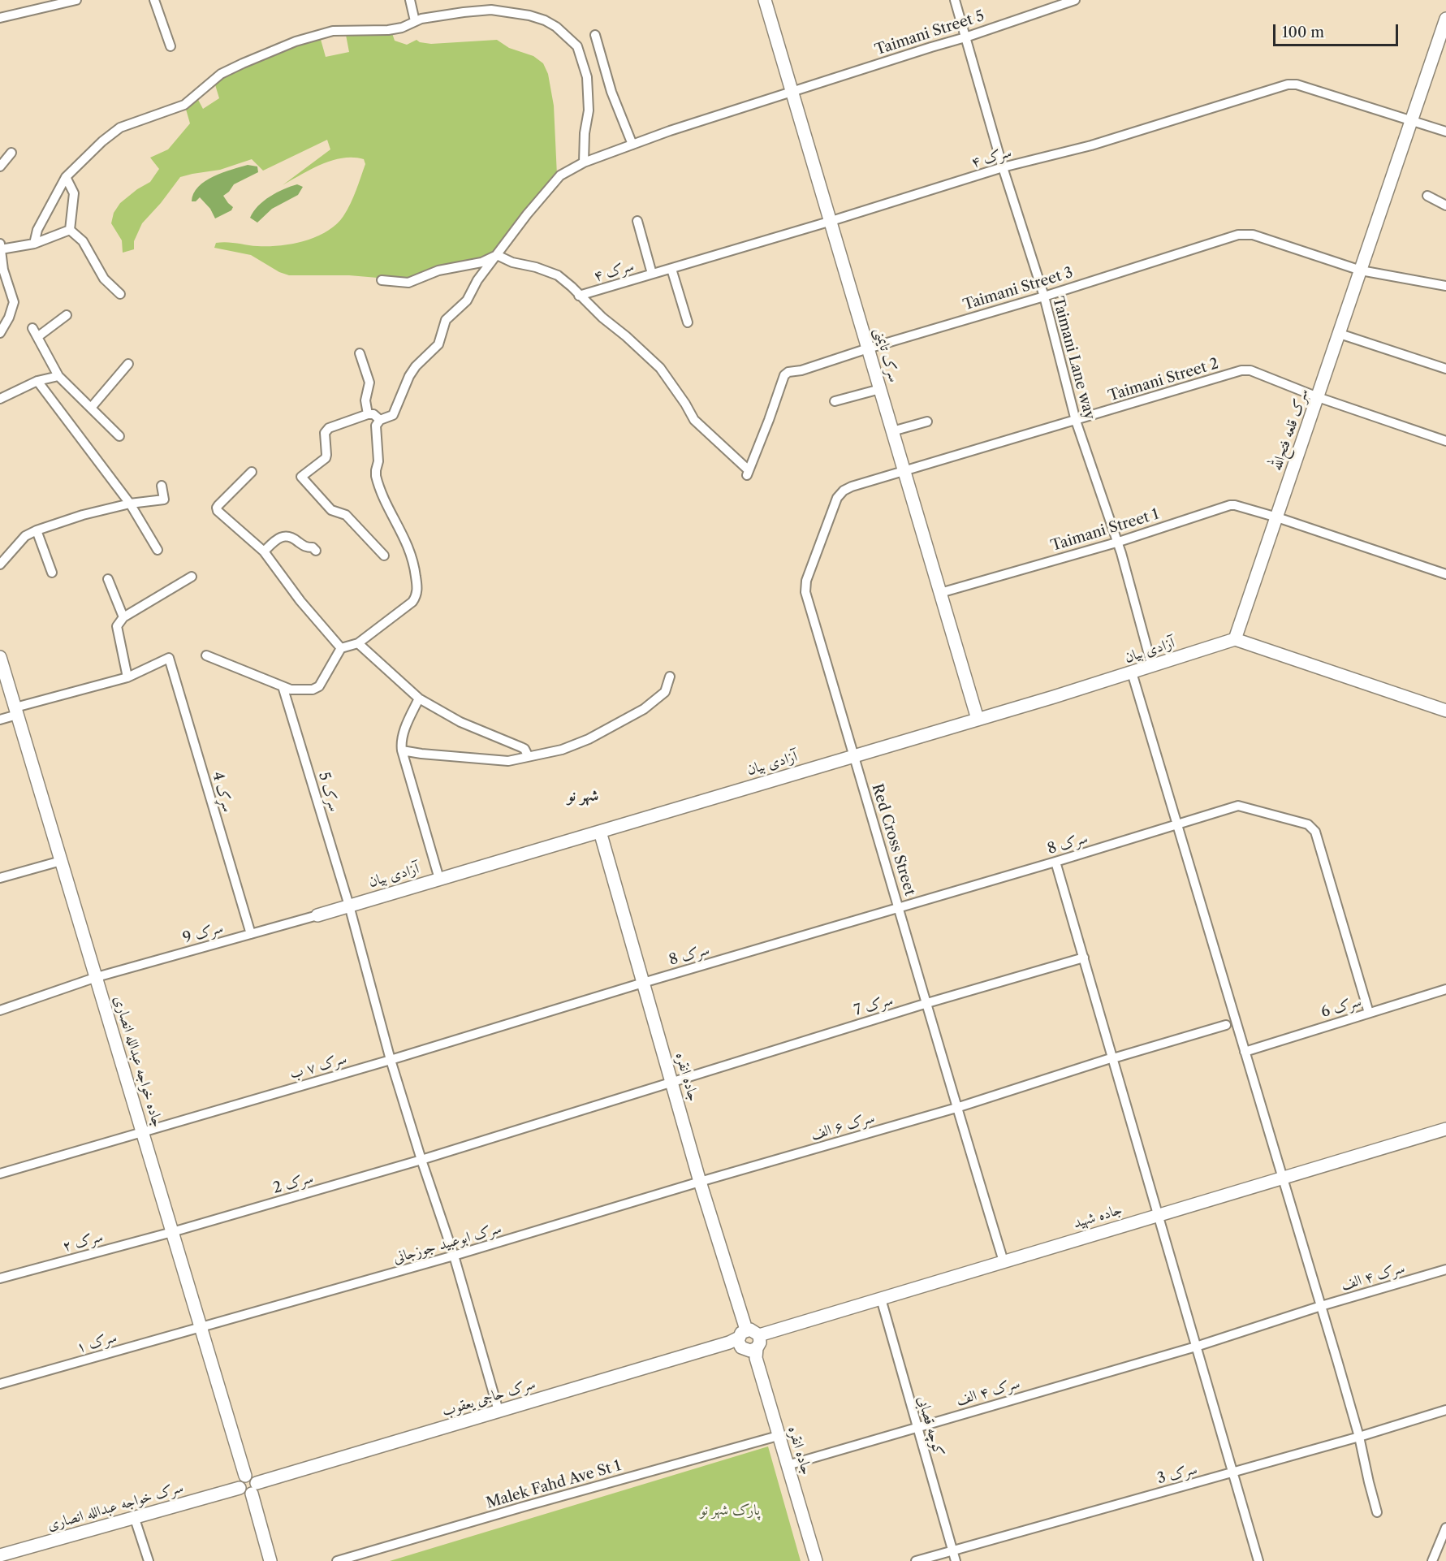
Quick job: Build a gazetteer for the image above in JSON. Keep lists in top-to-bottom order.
{
  "streets": {
    "main road": [
      "سرک تایمنی",
      "سرک قلعه فتح‌الله",
      "آزادی بیان",
      "جاده خواجه عبدالله انصاری",
      "جاده انقره",
      "جاده شهید",
      "سرک حاجی یعقوب",
      "سرک خواجه عبدالله انصاری"
    ],
    "street": [
      "Taimani Street 5",
      "سرک ۴",
      "Taimani Street 3",
      "Taimani Lane way",
      "Taimani Street 2",
      "Taimani Street 1",
      "سړک 4",
      "سرک 5",
      "Red Cross Street",
      "سرک 8",
      "سرک 9",
      "سرک 7",
      "سرک 6",
      "سرک ۷ ب",
      "سرک ۶ الف",
      "سرک 2",
      "سرک ۲",
      "سرک ابوعبید جوزجانی",
      "سرک ۴ الف",
      "سرک ۱",
      "کوچه قصابی",
      "سرک 3",
      "Malek Fahd Ave St 1"
    ]
  },
  "crossings": [
    ["Taimani Street 5", "سرک تایمنی"],
    ["Taimani Street 5", "Taimani Lane way"],
    ["سرک ۴", "Taimani Street 3"],
    ["سرک ۴", "سرک تایمنی"],
    ["سرک ۴", "Taimani Lane way"],
    ["سرک ۴", "سرک قلعه فتح‌الله"],
    ["Taimani Street 3", "سرک تایمنی"],
    ["Taimani Street 3", "Taimani Lane way"],
    ["Taimani Street 3", "سرک قلعه فتح‌الله"],
    ["سرک تایمنی", "Taimani Street 2"],
    ["سرک تایمنی", "Taimani Street 1"],
    ["سرک تایمنی", "آزادی بیان"],
    ["سرک تایمنی", "Red Cross Street"],
    ["Taimani Lane way", "Taimani Street 2"],
    ["Taimani Lane way", "Taimani Street 1"],
    ["Taimani Lane way", "آزادی بیان"],
    ["Taimani Street 2", "سرک قلعه فتح‌الله"],
    ["Taimani Street 2", "Red Cross Street"],
    ["سرک قلعه فتح‌الله", "Taimani Street 1"],
    ["سرک قلعه فتح‌الله", "آزادی بیان"],
    ["آزادی بیان", "سرک 5"],
    ["آزادی بیان", "Red Cross Street"],
    ["آزادی بیان", "سرک 9"],
    ["آزادی بیان", "جاده انقره"],
    ["سړک 4", "سرک 9"],
    ["سرک 5", "سرک ۷ ب"],
    ["سرک 5", "سرک 2"],
    ["سرک 5", "سرک ابوعبید جوزجانی"],
    ["سرک 5", "سرک حاجی یعقوب"],
    ["Red Cross Street", "سرک 8"],
    ["Red Cross Street", "سرک 7"],
    ["Red Cross Street", "سرک ۶ الف"],
    ["Red Cross Street", "جاده شهید"],
    ["سرک 8", "سرک 6"],
    ["سرک 8", "سرک ۷ ب"],
    ["سرک 8", "جاده انقره"],
    ["سرک 9", "جاده خواجه عبدالله انصاری"],
    ["سرک 7", "جاده انقره"],
    ["جاده خواجه عبدالله انصاری", "سرک ۷ ب"],
    ["جاده خواجه عبدالله انصاری", "سرک 2"],
    ["جاده خواجه عبدالله انصاری", "سرک ۲"],
    ["جاده خواجه عبدالله انصاری", "سرک ابوعبید جوزجانی"],
    ["جاده خواجه عبدالله انصاری", "سرک ۱"],
    ["جاده خواجه عبدالله انصاری", "سرک حاجی یعقوب"],
    ["جاده خواجه عبدالله انصاری", "سرک خواجه عبدالله انصاری"],
    ["سرک ۷ ب", "جاده انقره"],
    ["جاده انقره", "سرک ۶ الف"],
    ["جاده انقره", "جاده شهید"],
    ["جاده انقره", "سرک ابوعبید جوزجانی"],
    ["جاده انقره", "سرک ۴ الف"],
    ["جاده انقره", "سرک حاجی یعقوب"],
    ["جاده انقره", "Malek Fahd Ave St 1"],
    ["سرک ۶ الف", "سرک ابوعبید جوزجانی"],
    ["سرک 2", "سرک ۲"],
    ["جاده شهید", "سرک حاجی یعقوب"],
    ["جاده شهید", "کوچه قصابی"],
    ["سرک ابوعبید جوزجانی", "سرک ۱"],
    ["سرک ۴ الف", "کوچه قصابی"],
    ["سرک حاجی یعقوب", "سرک خواجه عبدالله انصاری"],
    ["کوچه قصابی", "سرک 3"]
  ],
  "districts": ["شهر نو"],
  "parks": ["پارک شهر نو"],
  "scale_bar": "100 m"
}
